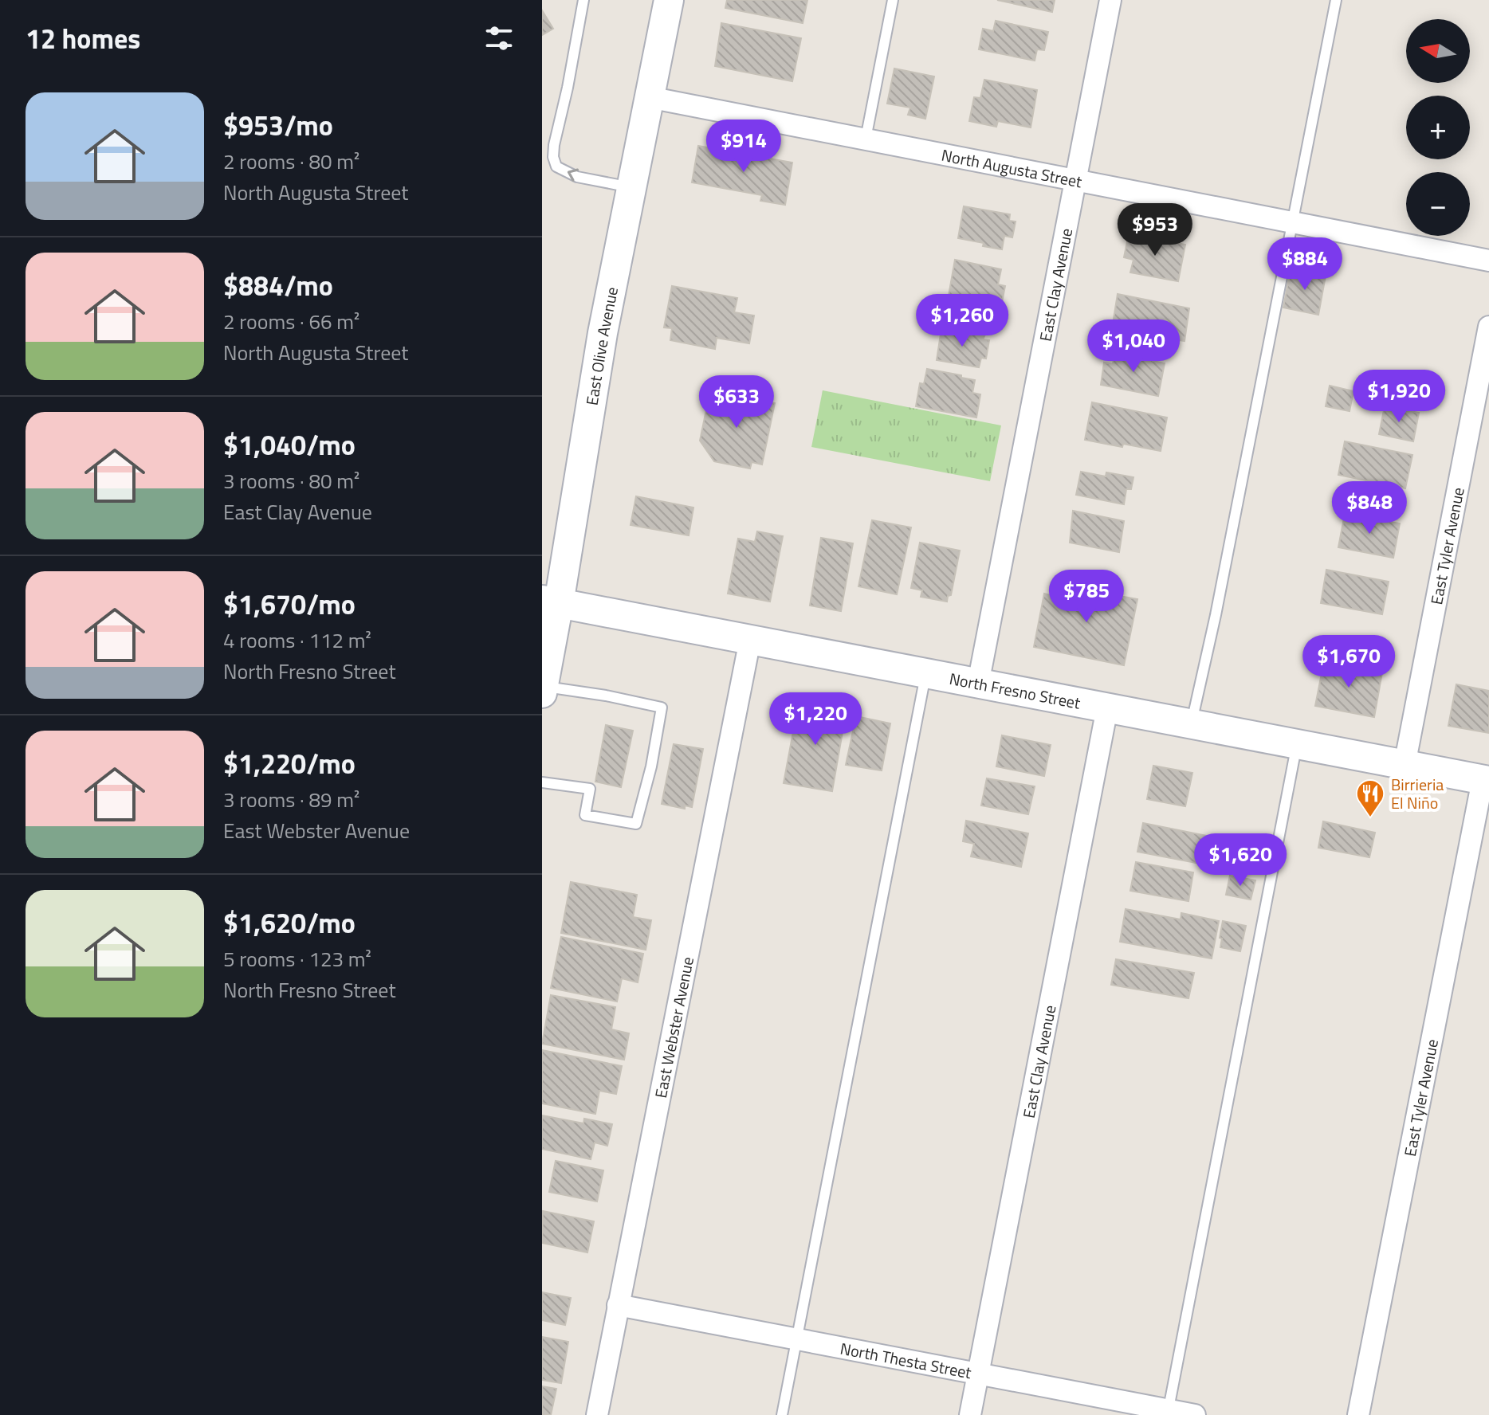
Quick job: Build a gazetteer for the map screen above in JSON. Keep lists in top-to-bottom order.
{
  "streets": {
    "main road": ["East Olive Avenue", "North Fresno Street"],
    "street": [
      "North Augusta Street",
      "East Clay Avenue",
      "East Tyler Avenue",
      "East Webster Avenue",
      "North Thesta Street"
    ]
  },
  "crossings": [
    ["North Augusta Street", "East Clay Avenue"],
    ["North Augusta Street", "East Olive Avenue"],
    ["East Clay Avenue", "North Fresno Street"],
    ["East Clay Avenue", "North Thesta Street"],
    ["East Olive Avenue", "North Fresno Street"],
    ["East Tyler Avenue", "North Fresno Street"],
    ["North Fresno Street", "East Webster Avenue"],
    ["East Webster Avenue", "North Thesta Street"]
  ],
  "places": {
    "restaurant": ["Birrieria El Niño"]
  },
  "north": "left",
  "page": {
    "heading": "12 homes",
    "map_buttons": ["+", "−"],
    "list": [
      {
        "name": "$953/mo",
        "note": "2 rooms · 80 m² · North Augusta Street"
      },
      {
        "name": "$884/mo",
        "note": "2 rooms · 66 m² · North Augusta Street"
      },
      {
        "name": "$1,040/mo",
        "note": "3 rooms · 80 m² · East Clay Avenue"
      },
      {
        "name": "$1,670/mo",
        "note": "4 rooms · 112 m² · North Fresno Street"
      },
      {
        "name": "$1,220/mo",
        "note": "3 rooms · 89 m² · East Webster Avenue"
      },
      {
        "name": "$1,620/mo",
        "note": "5 rooms · 123 m² · North Fresno Street"
      }
    ],
    "price": [
      "$914",
      "$953",
      "$884",
      "$1,260",
      "$1,040",
      "$1,920",
      "$633",
      "$848",
      "$785",
      "$1,670",
      "$1,220",
      "$1,620"
    ]
  }
}
